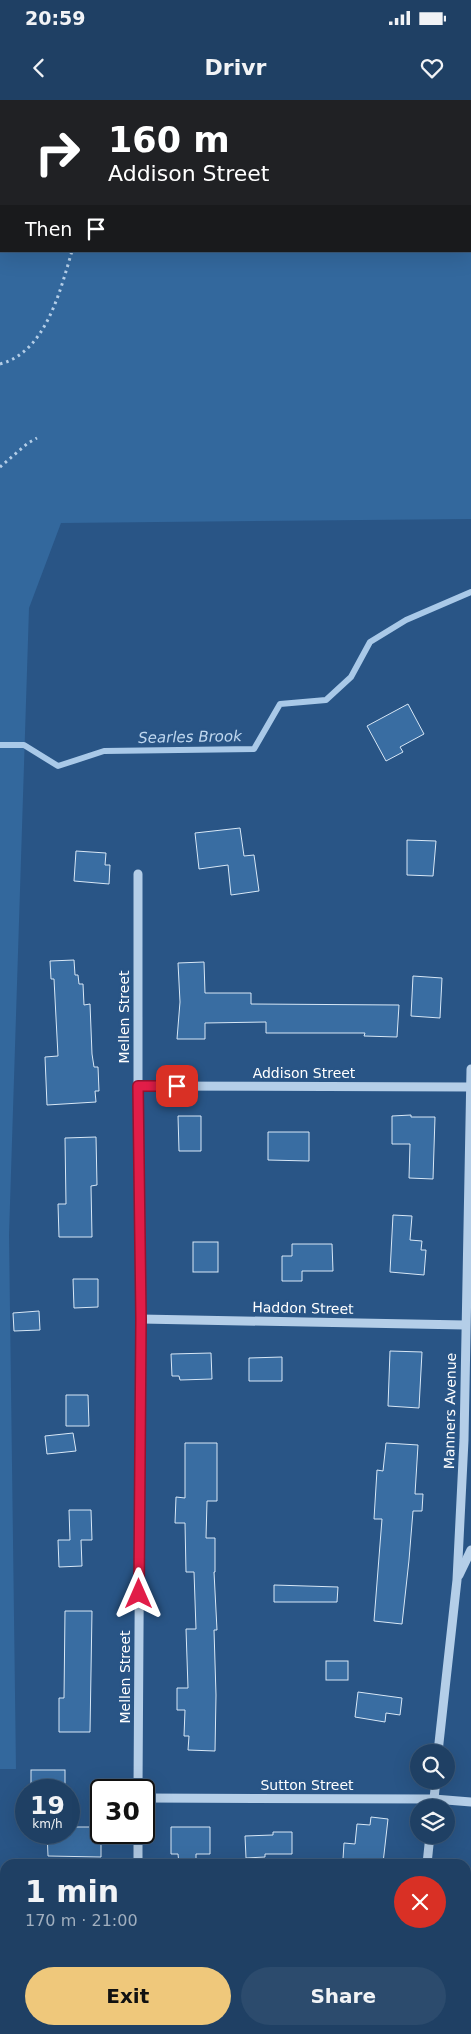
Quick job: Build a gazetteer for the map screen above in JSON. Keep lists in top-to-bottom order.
{
  "streets": {
    "street": [
      "Mellen Street",
      "Addison Street",
      "Haddon Street",
      "Manners Avenue",
      "Sutton Street"
    ]
  },
  "crossings": [
    ["Mellen Street", "Addison Street"],
    ["Mellen Street", "Haddon Street"],
    ["Addison Street", "Manners Avenue"],
    ["Haddon Street", "Manners Avenue"]
  ],
  "water": ["Searles Brook"],
  "page": {
    "status": "20:59",
    "header": "Drivr",
    "turn": ["160 m", "Addison Street"],
    "then": "Then",
    "speed": "19 km/h",
    "limit": "30",
    "heading": ["1 min", "170 m · 21:00"],
    "buttons": ["Exit", "Share"]
  }
}
